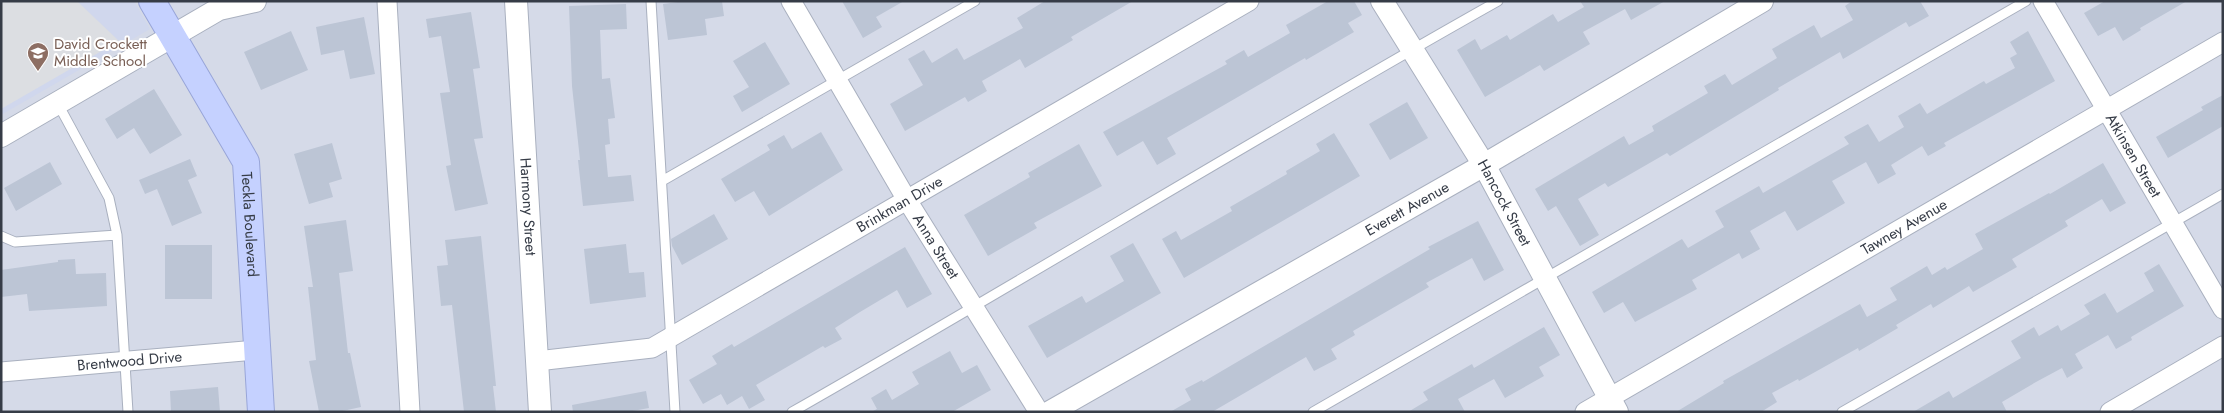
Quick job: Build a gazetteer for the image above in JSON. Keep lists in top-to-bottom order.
{
  "streets": {
    "main road": ["Teckla Boulevard"],
    "street": [
      "Atkinsen Street",
      "Brinkman Drive",
      "Hancock Street",
      "Harmony Street",
      "Everett Avenue",
      "Tawney Avenue",
      "Anna Street",
      "Brentwood Drive"
    ]
  },
  "crossings": [
    ["Atkinsen Street", "Tawney Avenue"],
    ["Brinkman Drive", "Harmony Street"],
    ["Brinkman Drive", "Anna Street"],
    ["Hancock Street", "Everett Avenue"],
    ["Hancock Street", "Tawney Avenue"],
    ["Teckla Boulevard", "Brentwood Drive"]
  ],
  "places": {
    "school or university": ["David Crockett Middle School"]
  }
}
